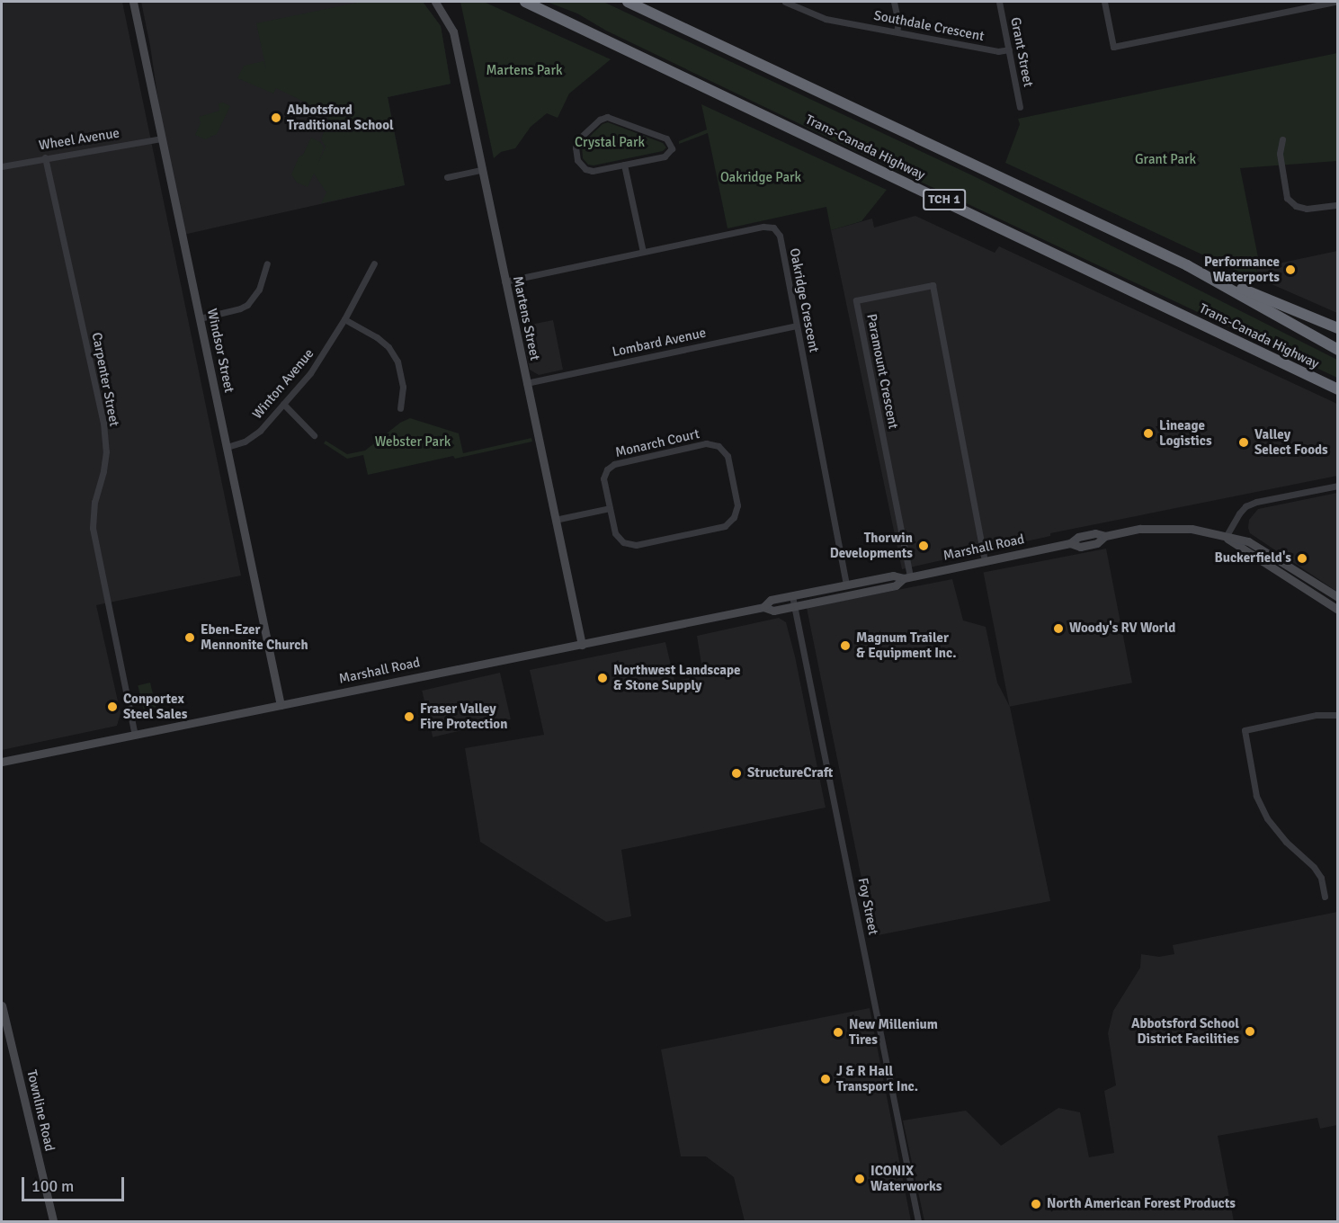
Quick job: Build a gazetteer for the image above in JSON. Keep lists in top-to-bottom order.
{
  "streets": {
    "highway": ["Trans-Canada Highway", "TCH 1"],
    "main road": [
      "Martens Street",
      "Windsor Street",
      "Marshall Road",
      "Townline Road"
    ],
    "street": [
      "Southdale Crescent",
      "Grant Street",
      "Wheel Avenue",
      "Oakridge Crescent",
      "Lombard Avenue",
      "Paramount Crescent",
      "Carpenter Street",
      "Winton Avenue",
      "Monarch Court",
      "Foy Street"
    ]
  },
  "crossings": [
    ["Southdale Crescent", "Grant Street"],
    ["Wheel Avenue", "Windsor Street"],
    ["Wheel Avenue", "Carpenter Street"],
    ["Oakridge Crescent", "Martens Street"],
    ["Oakridge Crescent", "Lombard Avenue"],
    ["Oakridge Crescent", "Marshall Road"],
    ["Martens Street", "Lombard Avenue"],
    ["Martens Street", "Marshall Road"],
    ["Windsor Street", "Winton Avenue"],
    ["Windsor Street", "Marshall Road"],
    ["Paramount Crescent", "Marshall Road"],
    ["Carpenter Street", "Marshall Road"],
    ["Marshall Road", "Foy Street"]
  ],
  "parks": [
    "Martens Park",
    "Crystal Park",
    "Grant Park",
    "Oakridge Park",
    "Webster Park"
  ],
  "places": [
    "Abbotsford Traditional School",
    "Performance Waterports",
    "Lineage Logistics",
    "Valley Select Foods",
    "Thorwin Developments",
    "Buckerfield's",
    "Woody's RV World",
    "Eben-Ezer Mennonite Church",
    "Magnum Trailer & Equipment Inc.",
    "Northwest Landscape & Stone Supply",
    "Conportex Steel Sales",
    "Fraser Valley Fire Protection",
    "StructureCraft",
    "Abbotsford School District Facilities",
    "New Millenium Tires",
    "J & R Hall Transport Inc.",
    "ICONIX Waterworks",
    "North American Forest Products"
  ],
  "scale_bar": "100 m"
}
